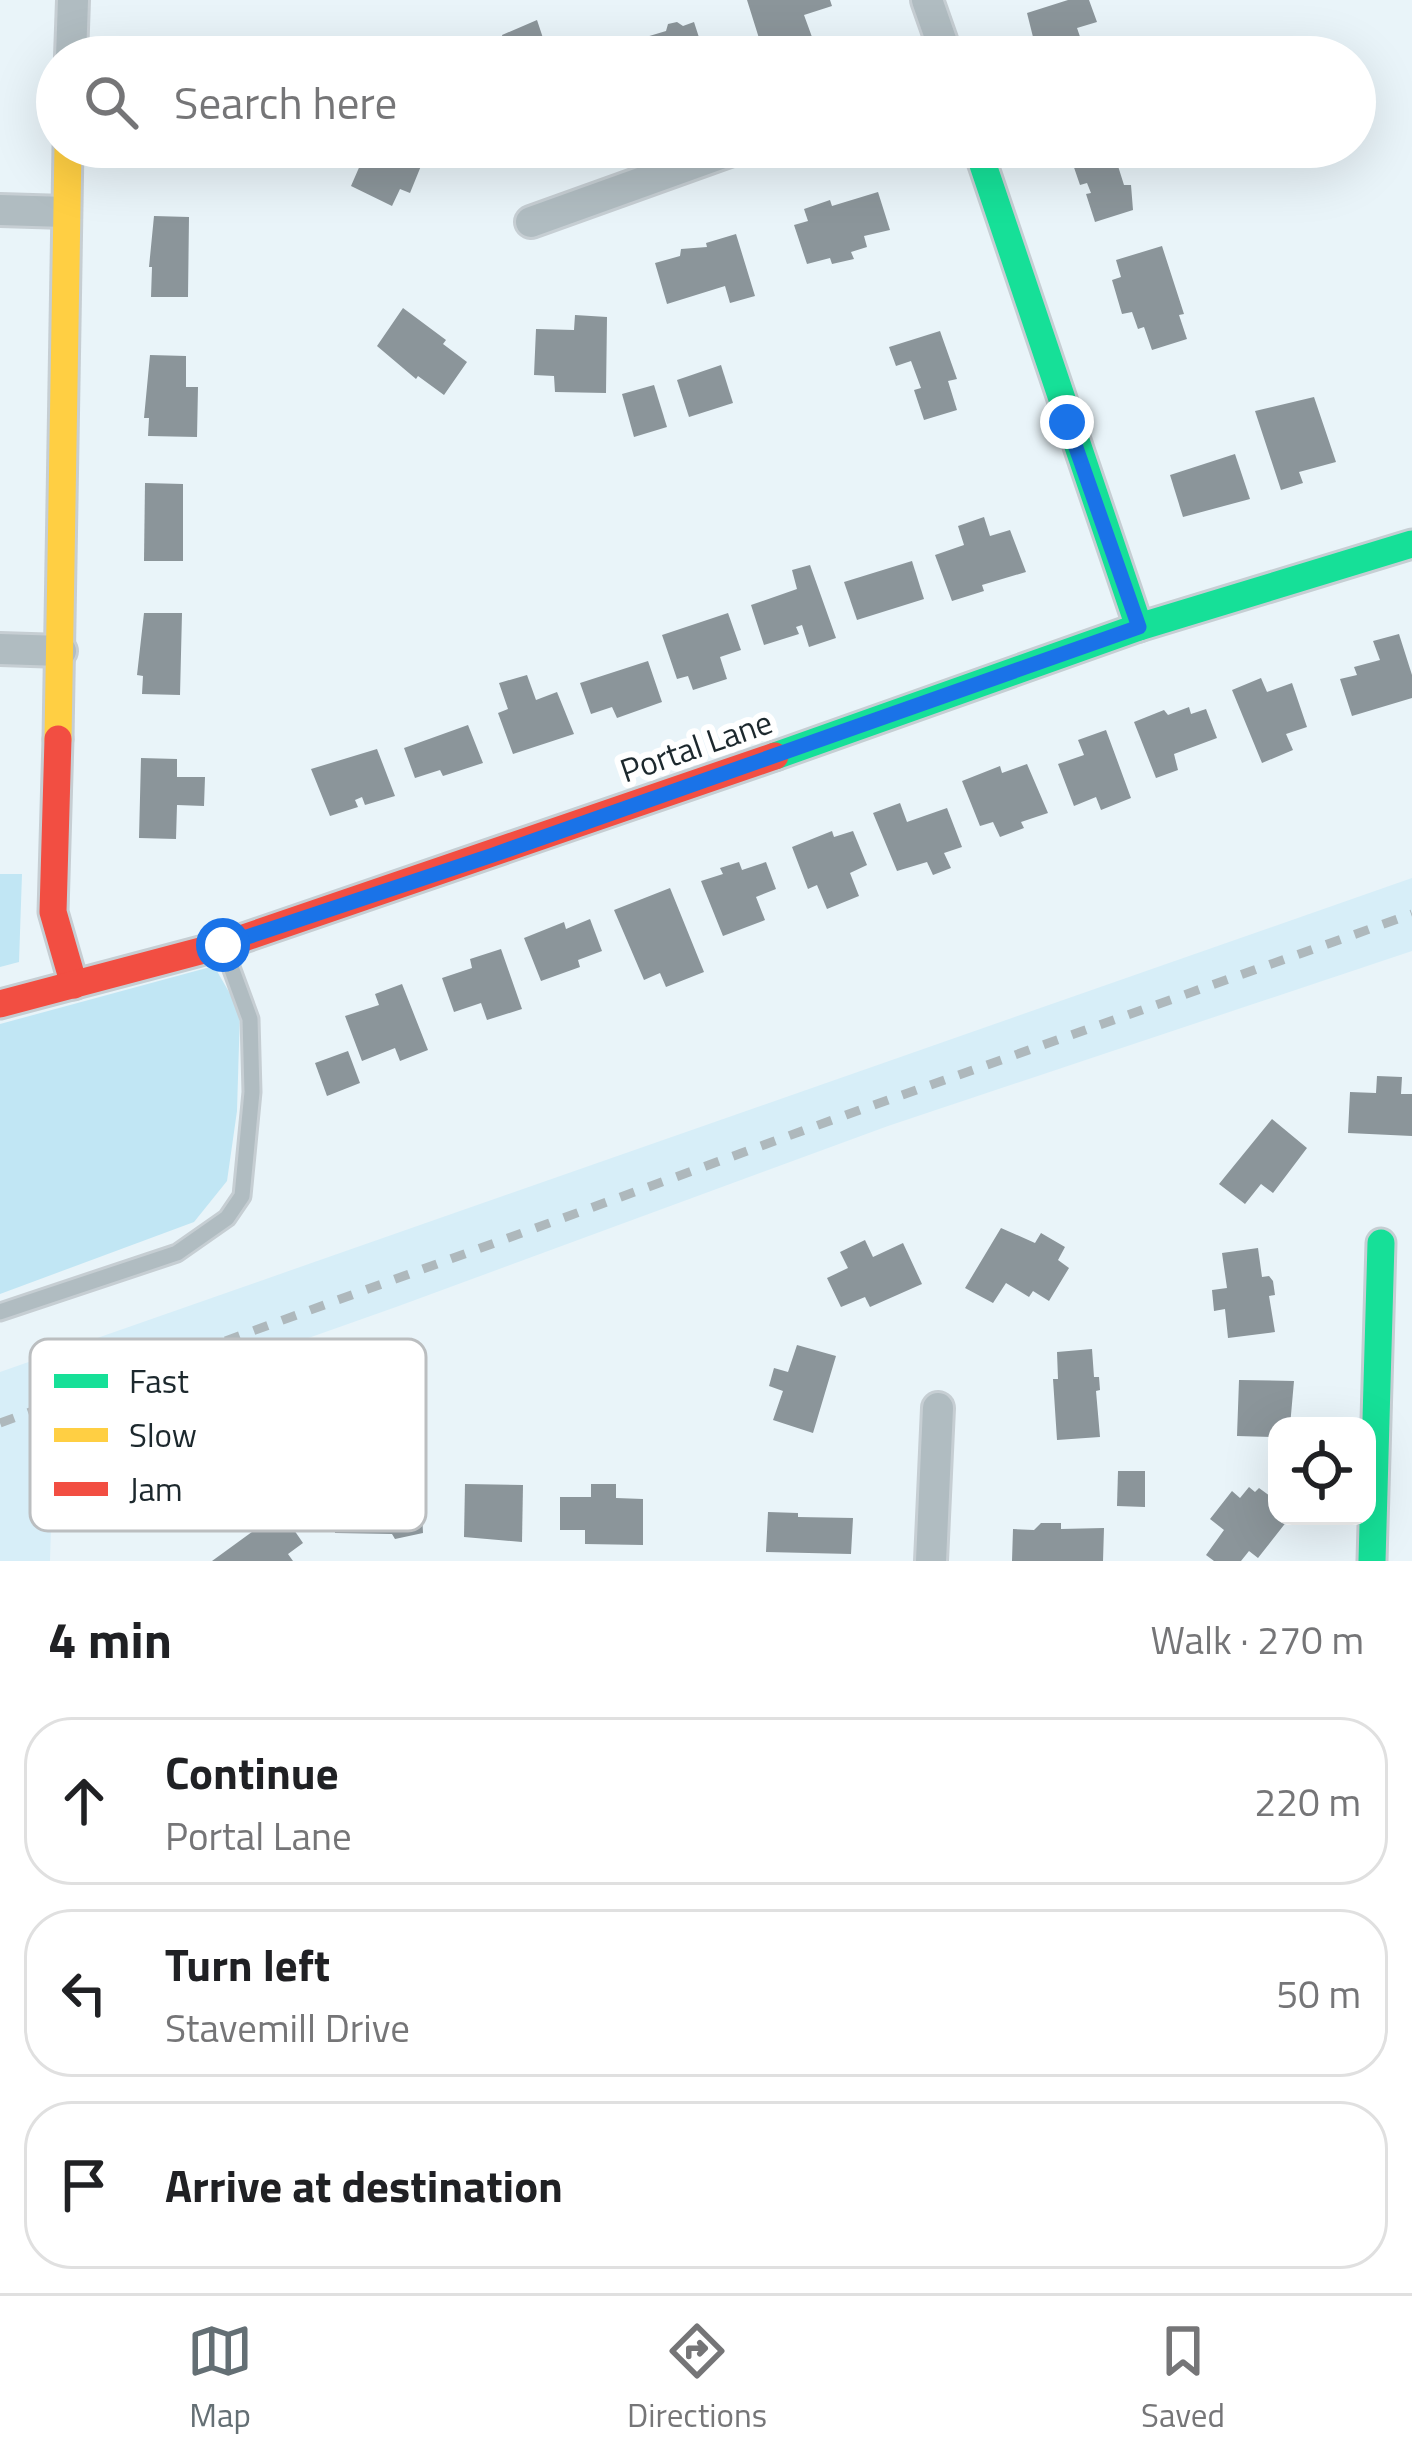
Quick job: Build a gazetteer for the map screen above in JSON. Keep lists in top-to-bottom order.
{
  "streets": {
    "street": ["Portal Lane"]
  },
  "legend": ["Fast", "Slow", "Jam"],
  "page": {
    "search": "Search here",
    "heading": ["4 min", "Walk · 270 m"],
    "list": [
      ["Continue", "Portal Lane", "220 m"],
      ["Turn left", "Stavemill Drive", "50 m"],
      "Arrive at destination"
    ],
    "nav": ["Map", "Directions", "Saved"]
  }
}
